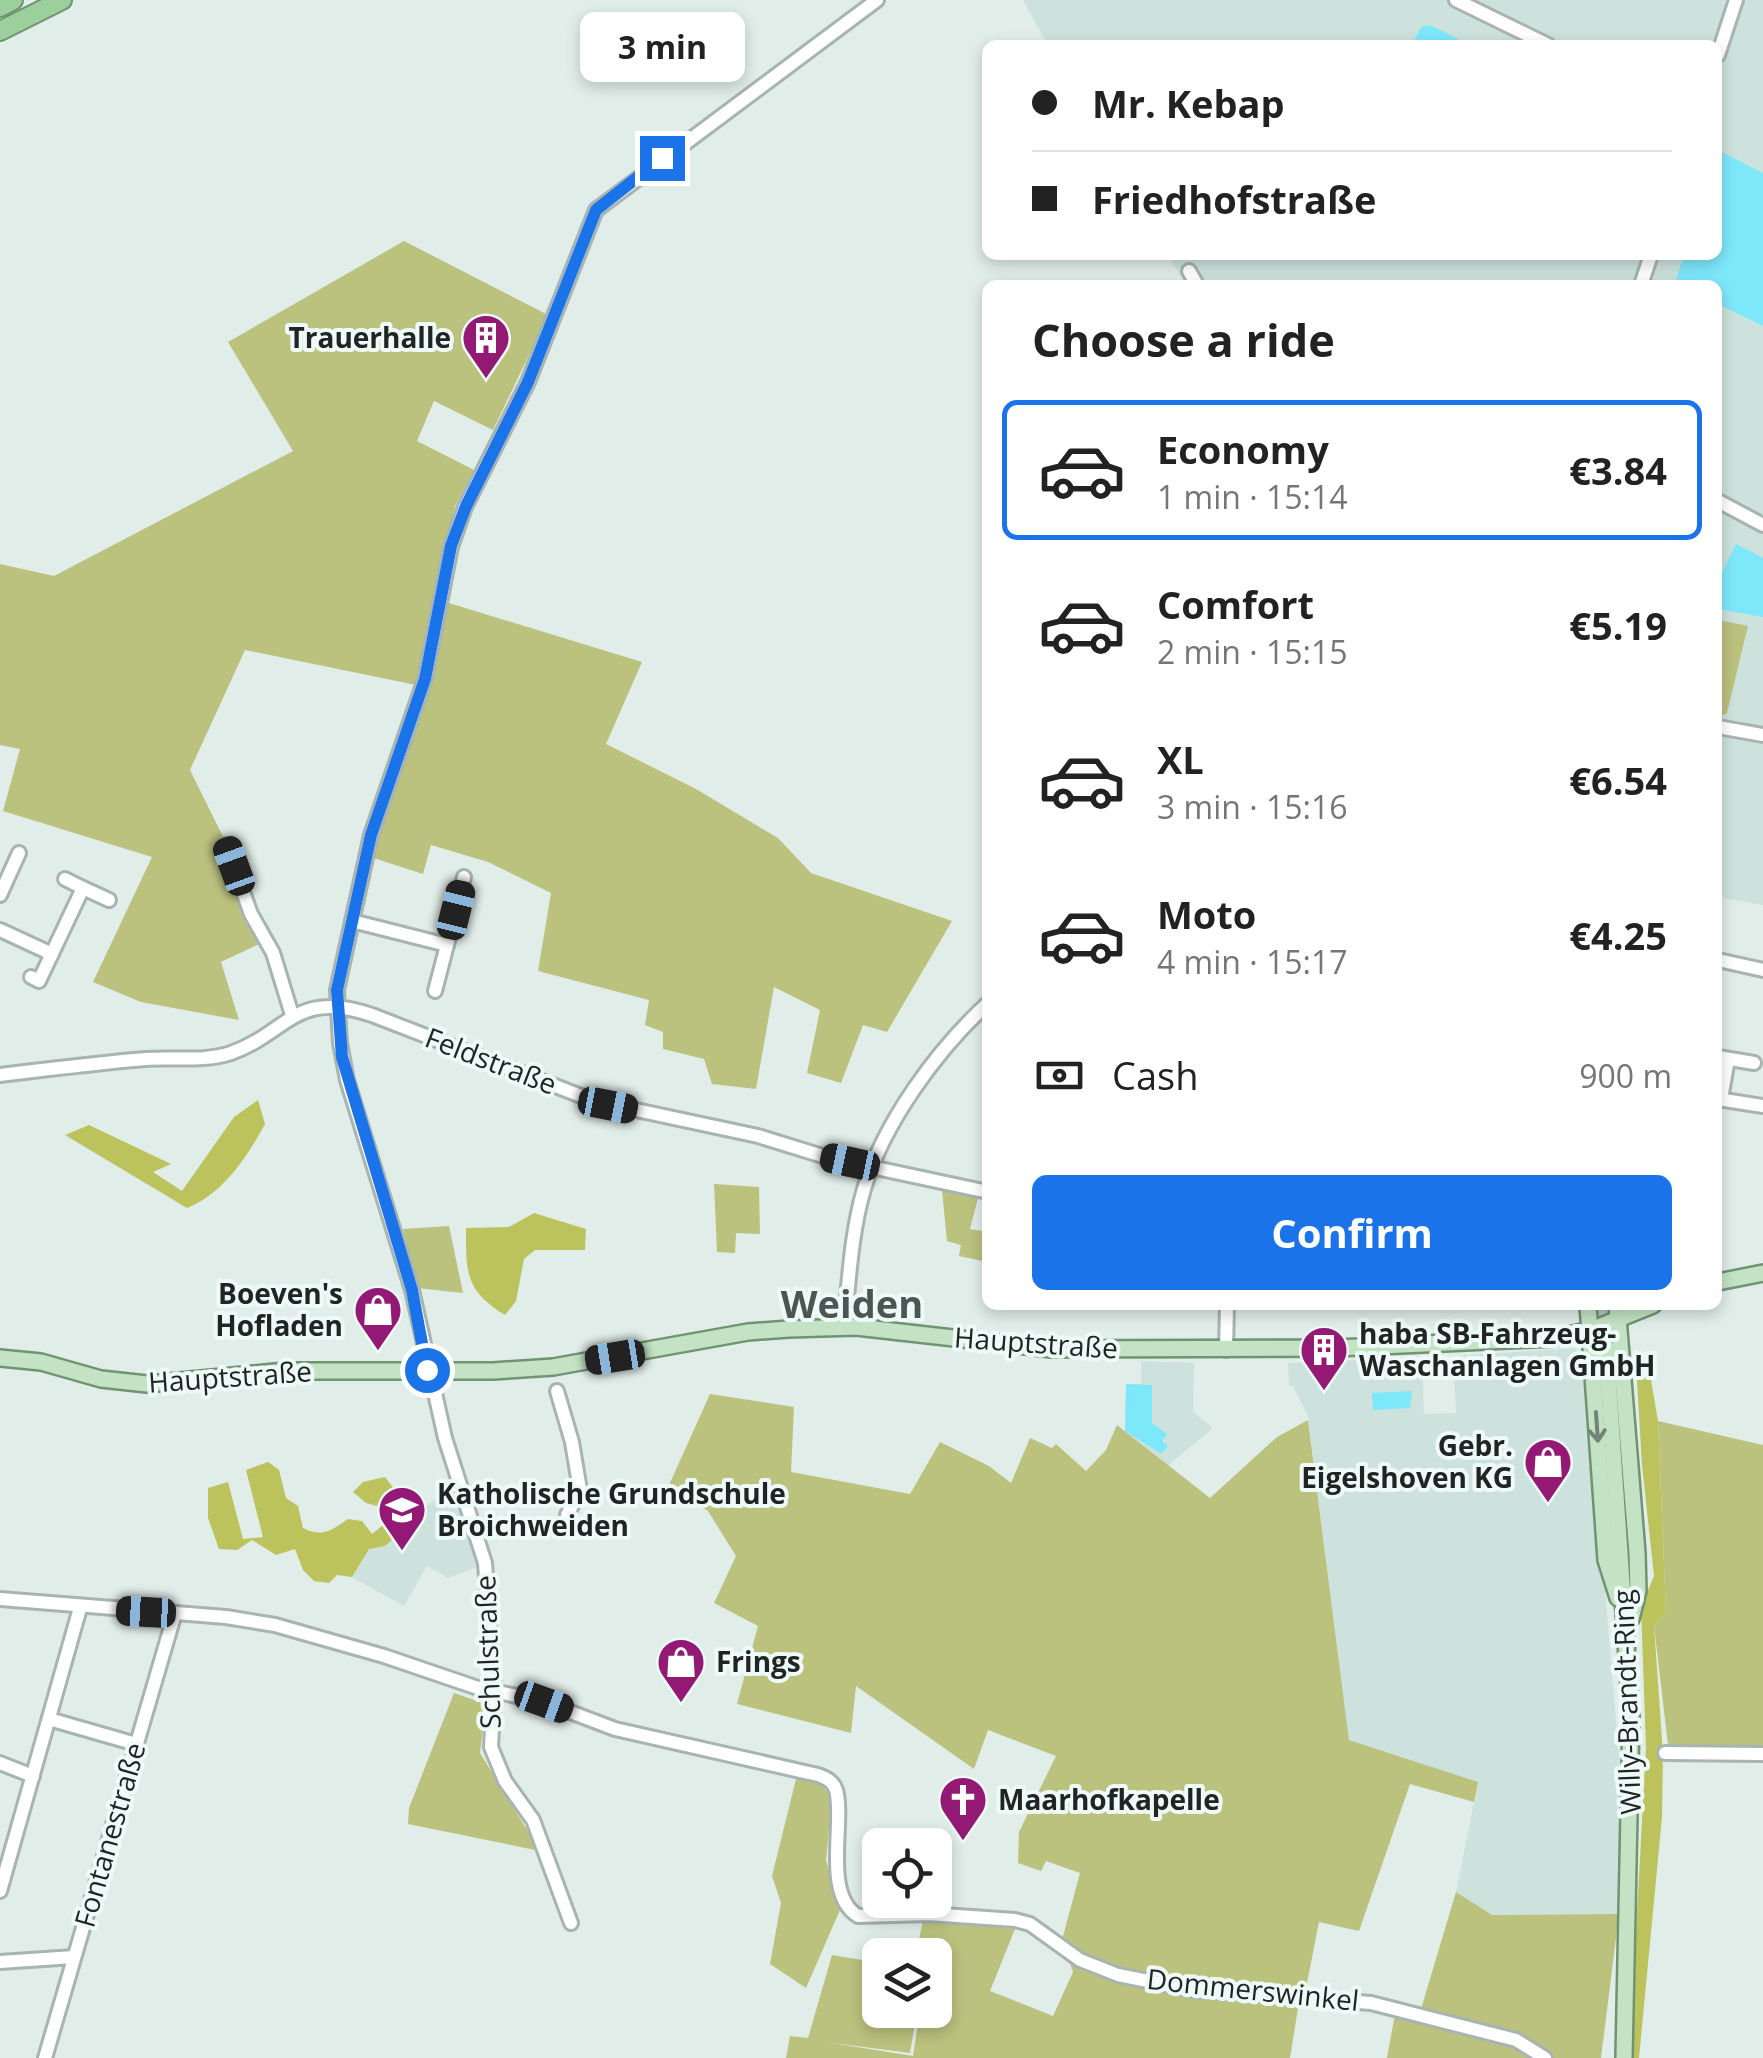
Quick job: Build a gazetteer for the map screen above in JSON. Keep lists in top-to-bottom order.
{
  "streets": {
    "main road": ["Hauptstraße", "Willy-Brandt-Ring"],
    "street": [
      "Feldstraße",
      "Schulstraße",
      "Fontanestraße",
      "Dommerswinkel"
    ]
  },
  "crossings": [
    ["Feldstraße", "Schulstraße"],
    ["Hauptstraße", "Schulstraße"],
    ["Schulstraße", "Dommerswinkel"],
    ["Fontanestraße", "Dommerswinkel"]
  ],
  "districts": ["Weiden"],
  "places": {
    "building": ["Trauerhalle", "haba SB-Fahrzeug- Waschanlagen GmbH"],
    "shop": ["Boeven's Hofladen", "Gebr. Eigelshoven KG", "Frings"],
    "school or university": ["Katholische Grundschule Broichweiden"],
    "church": ["Maarhofkapelle"]
  },
  "page": {
    "bubble": "3 min",
    "banner": ["Mr. Kebap", "Friedhofstraße"],
    "heading": "Choose a ride",
    "list": [
      {
        "name": "Economy",
        "note": "1 min · 15:14",
        "value": "€3.84"
      },
      {
        "name": "Comfort",
        "note": "2 min · 15:15",
        "value": "€5.19"
      },
      {
        "name": "XL",
        "note": "3 min · 15:16",
        "value": "€6.54"
      },
      {
        "name": "Moto",
        "note": "4 min · 15:17",
        "value": "€4.25"
      }
    ],
    "pay": ["Cash", "900 m"],
    "buttons": "Confirm"
  }
}
